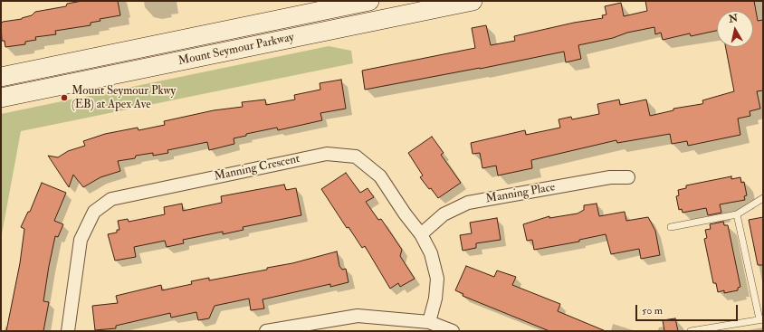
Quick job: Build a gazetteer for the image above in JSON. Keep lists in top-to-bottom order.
{
  "streets": {
    "main road": ["Mount Seymour Parkway"],
    "street": ["Manning Crescent", "Manning Place"]
  },
  "crossings": [
    ["Manning Crescent", "Manning Place"]
  ],
  "places": ["Mount Seymour Pkwy (EB) at Apex Ave"],
  "scale_bar": "50 m",
  "north": "top"
}
